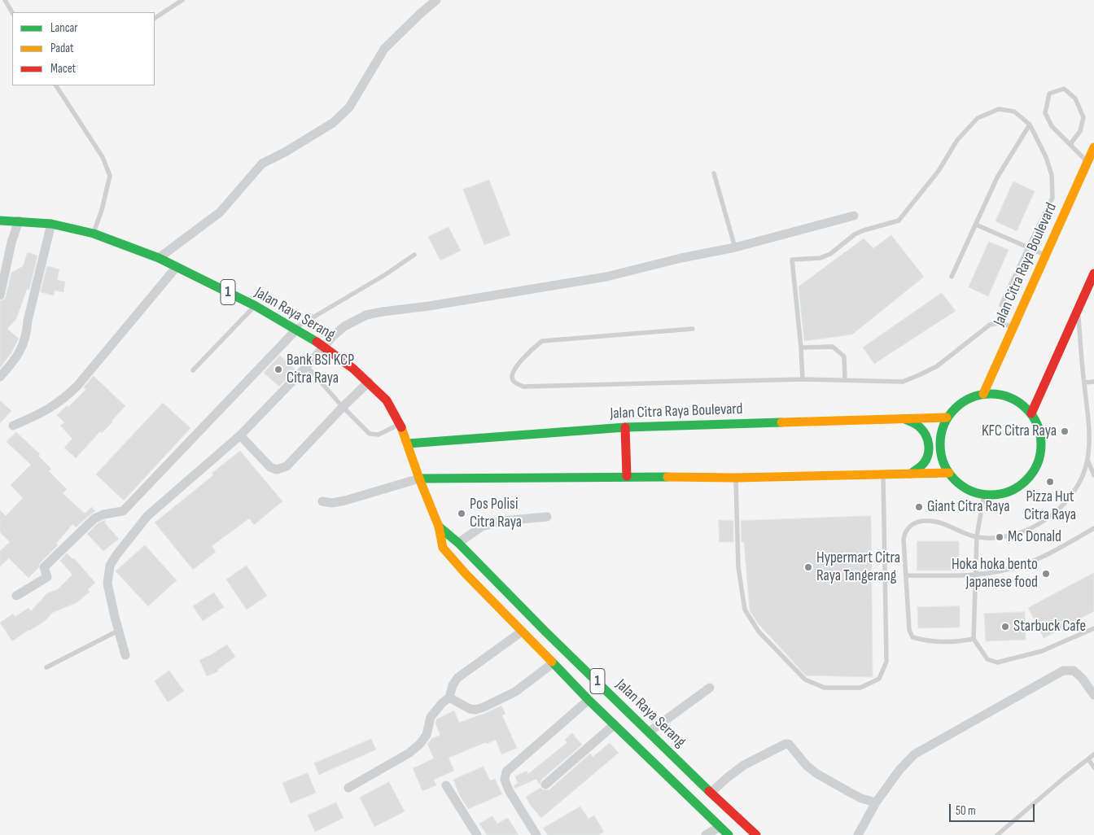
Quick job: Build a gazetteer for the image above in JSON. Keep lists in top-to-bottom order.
{
  "streets": {
    "main road": ["Jalan Citra Raya Boulevard", "1", "Jalan Raya Serang"]
  },
  "crossings": [
    ["Jalan Citra Raya Boulevard", "Jalan Raya Serang"]
  ],
  "places": [
    "Bank BSI KCP Citra Raya",
    "KFC Citra Raya",
    "Pizza Hut Citra Raya",
    "Giant Citra Raya",
    "Pos Polisi Citra Raya",
    "Mc Donald",
    "Hypermart Citra Raya Tangerang",
    "Hoka hoka bento Japanese food",
    "Starbuck Cafe"
  ],
  "legend": ["Lancar", "Padat", "Macet"],
  "scale_bar": "50 m"
}
